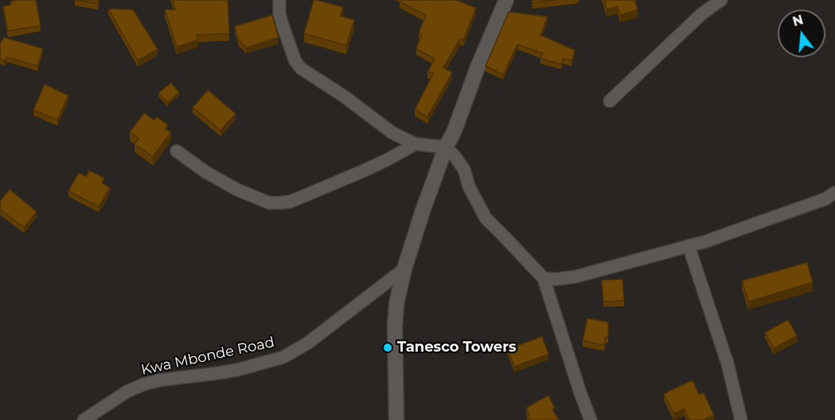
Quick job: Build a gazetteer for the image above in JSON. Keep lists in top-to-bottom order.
{
  "streets": {
    "street": ["Kwa Mbonde Road"]
  },
  "places": ["Tanesco Towers"],
  "north": "top"
}
